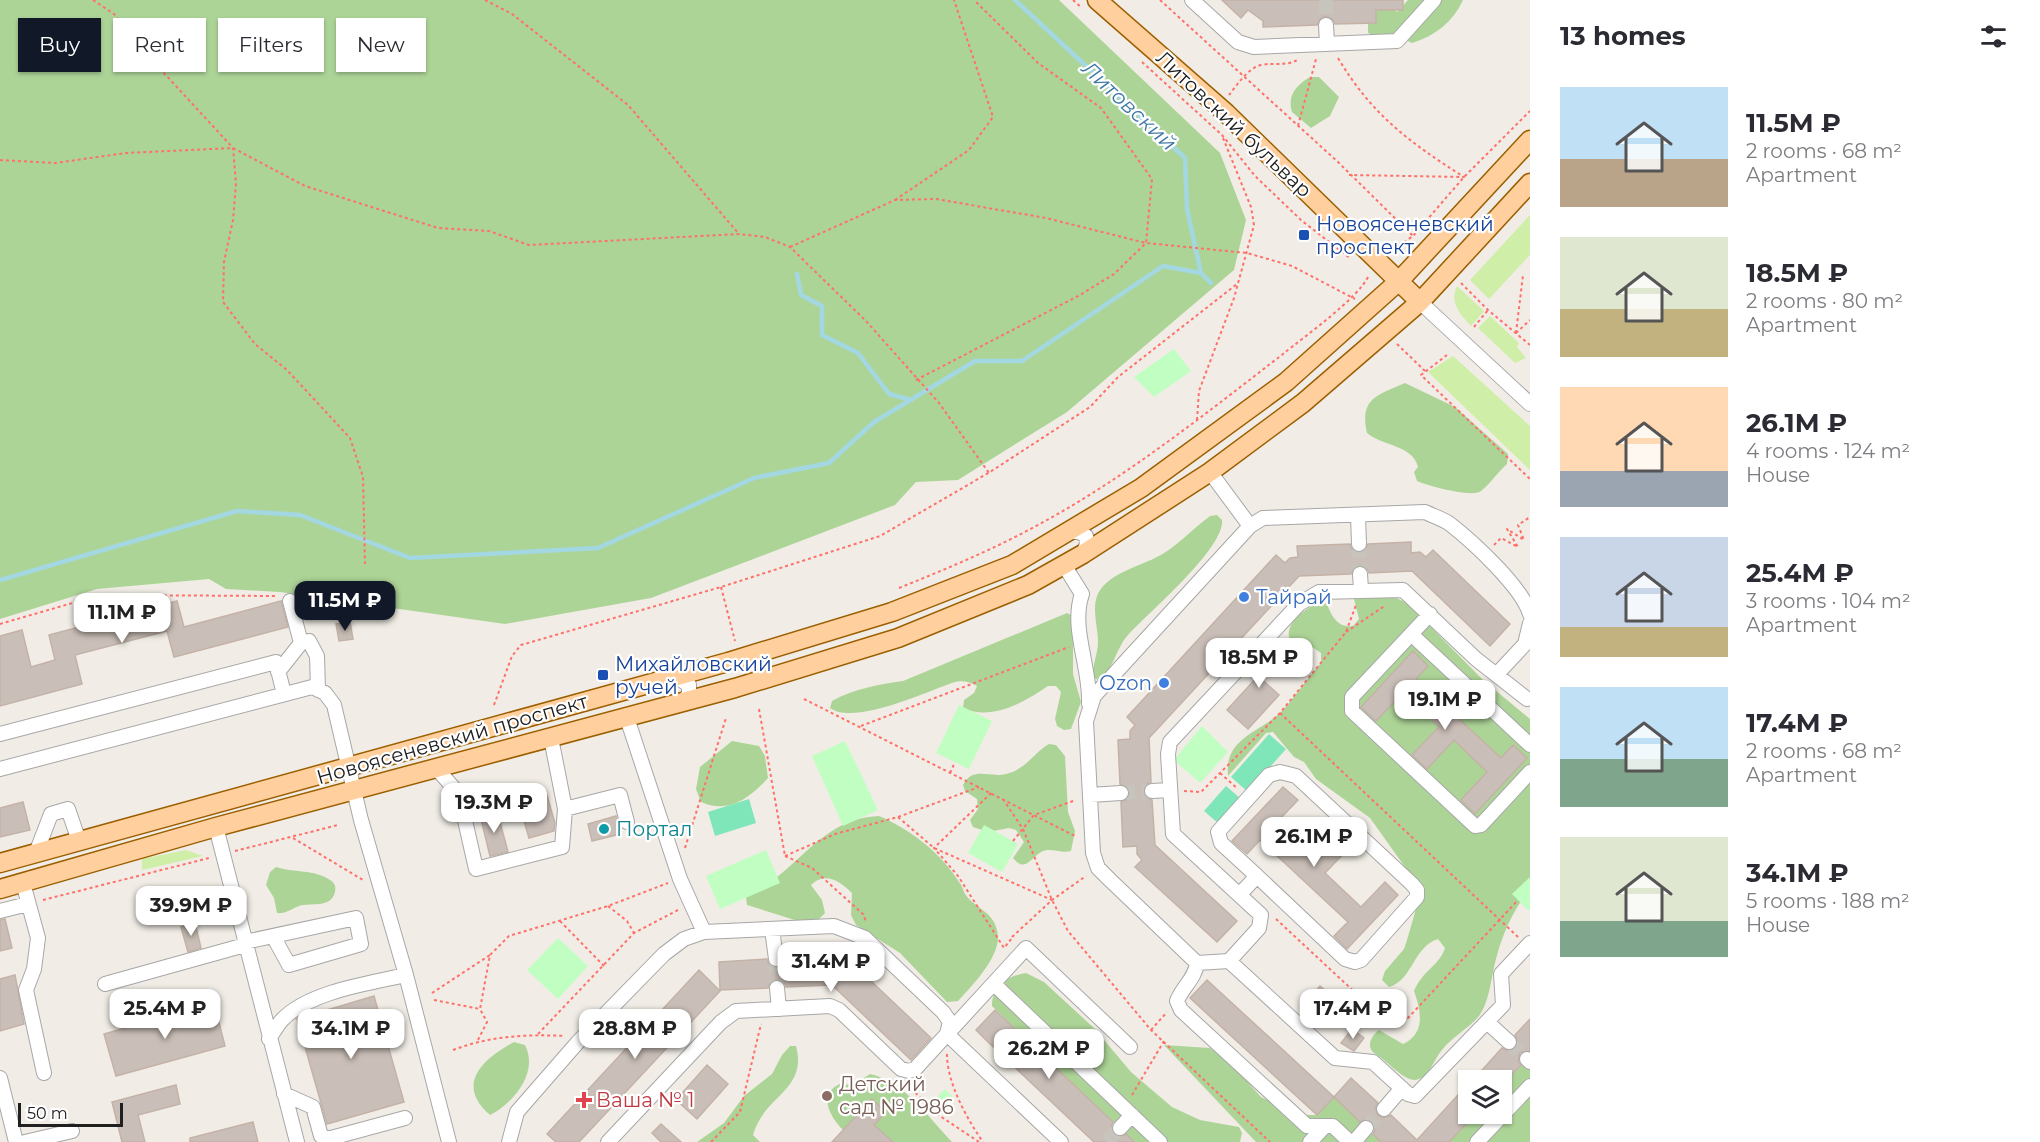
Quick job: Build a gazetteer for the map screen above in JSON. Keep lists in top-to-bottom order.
{
  "streets": {
    "main road": ["Литовский бульвар", "Новоясеневский проспект"]
  },
  "crossings": [
    ["Литовский бульвар", "Новоясеневский проспект"]
  ],
  "water": ["Литовский"],
  "places": {
    "transit": ["Новоясеневский проспект", "Михайловский ручей"],
    "other": [
      "Тайрай",
      "Ozon",
      "Портал",
      "Детский сад № 1986"
    ],
    "health": ["Ваша № 1"]
  },
  "scale_bar": "50 m",
  "page": {
    "heading": "13 homes",
    "chip": [
      "Buy",
      "Rent",
      "Filters",
      "New"
    ],
    "list": [
      {
        "name": "11.5M ₽",
        "note": "2 rooms · 68 m² · Apartment"
      },
      {
        "name": "18.5M ₽",
        "note": "2 rooms · 80 m² · Apartment"
      },
      {
        "name": "26.1M ₽",
        "note": "4 rooms · 124 m² · House"
      },
      {
        "name": "25.4M ₽",
        "note": "3 rooms · 104 m² · Apartment"
      },
      {
        "name": "17.4M ₽",
        "note": "2 rooms · 68 m² · Apartment"
      },
      {
        "name": "34.1M ₽",
        "note": "5 rooms · 188 m² · House"
      }
    ],
    "price": [
      "11.5M ₽",
      "11.1M ₽",
      "18.5M ₽",
      "19.1M ₽",
      "19.3M ₽",
      "26.1M ₽",
      "39.9M ₽",
      "31.4M ₽",
      "25.4M ₽",
      "17.4M ₽",
      "34.1M ₽",
      "28.8M ₽",
      "26.2M ₽"
    ],
    "scale": "50 m"
  }
}
